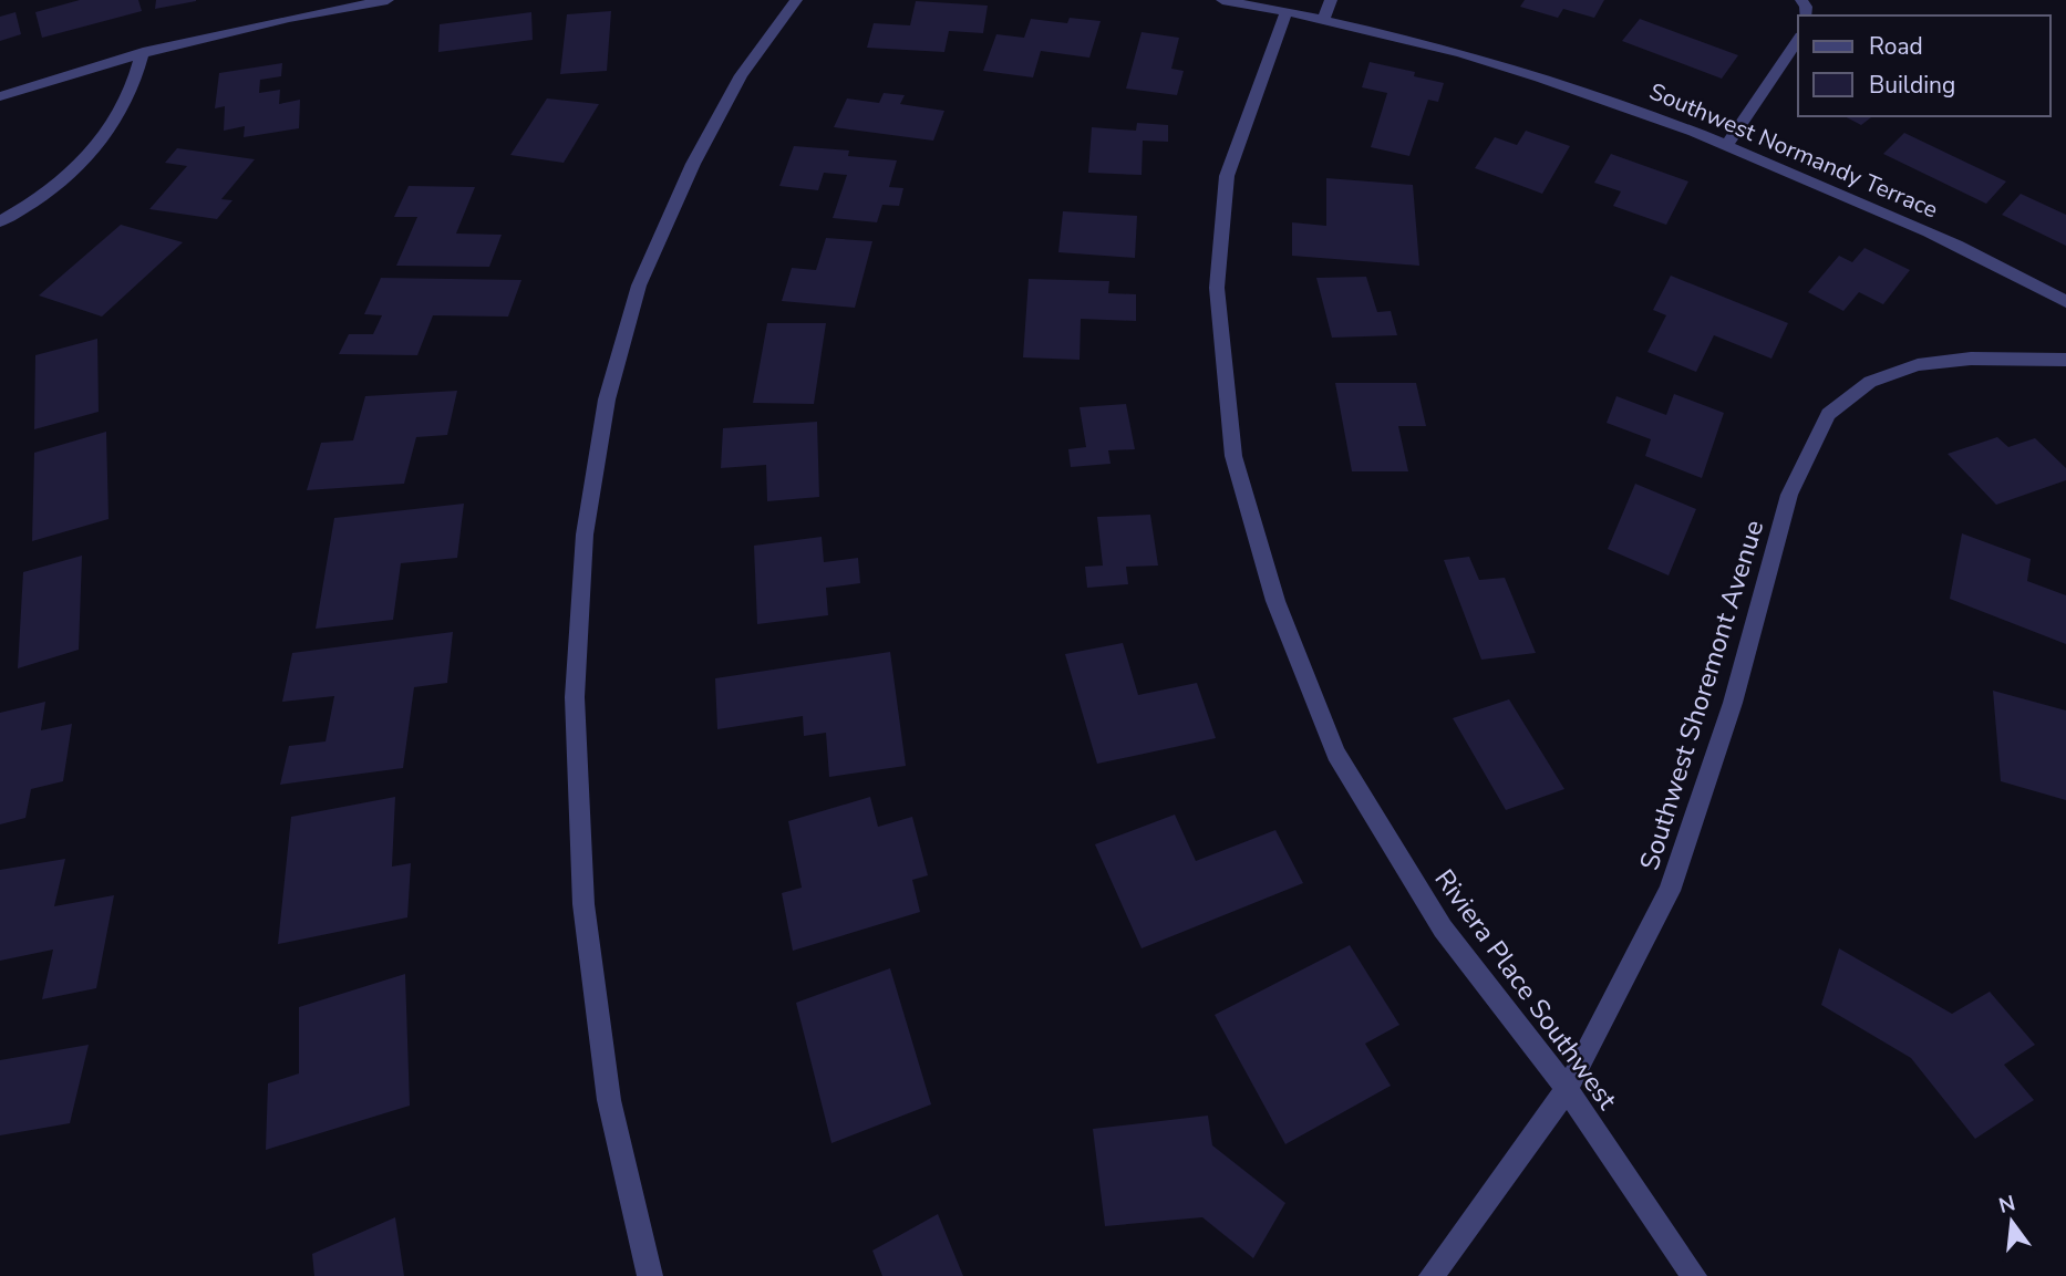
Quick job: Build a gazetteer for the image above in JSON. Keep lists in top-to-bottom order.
{
  "streets": {
    "street": ["Southwest Normandy Terrace", "Southwest Shoremont Avenue", "Riviera Place Southwest"]
  },
  "crossings": [
    ["Southwest Normandy Terrace", "Riviera Place Southwest"],
    ["Southwest Shoremont Avenue", "Riviera Place Southwest"]
  ],
  "legend": ["Road", "Building"],
  "north": "top"
}
